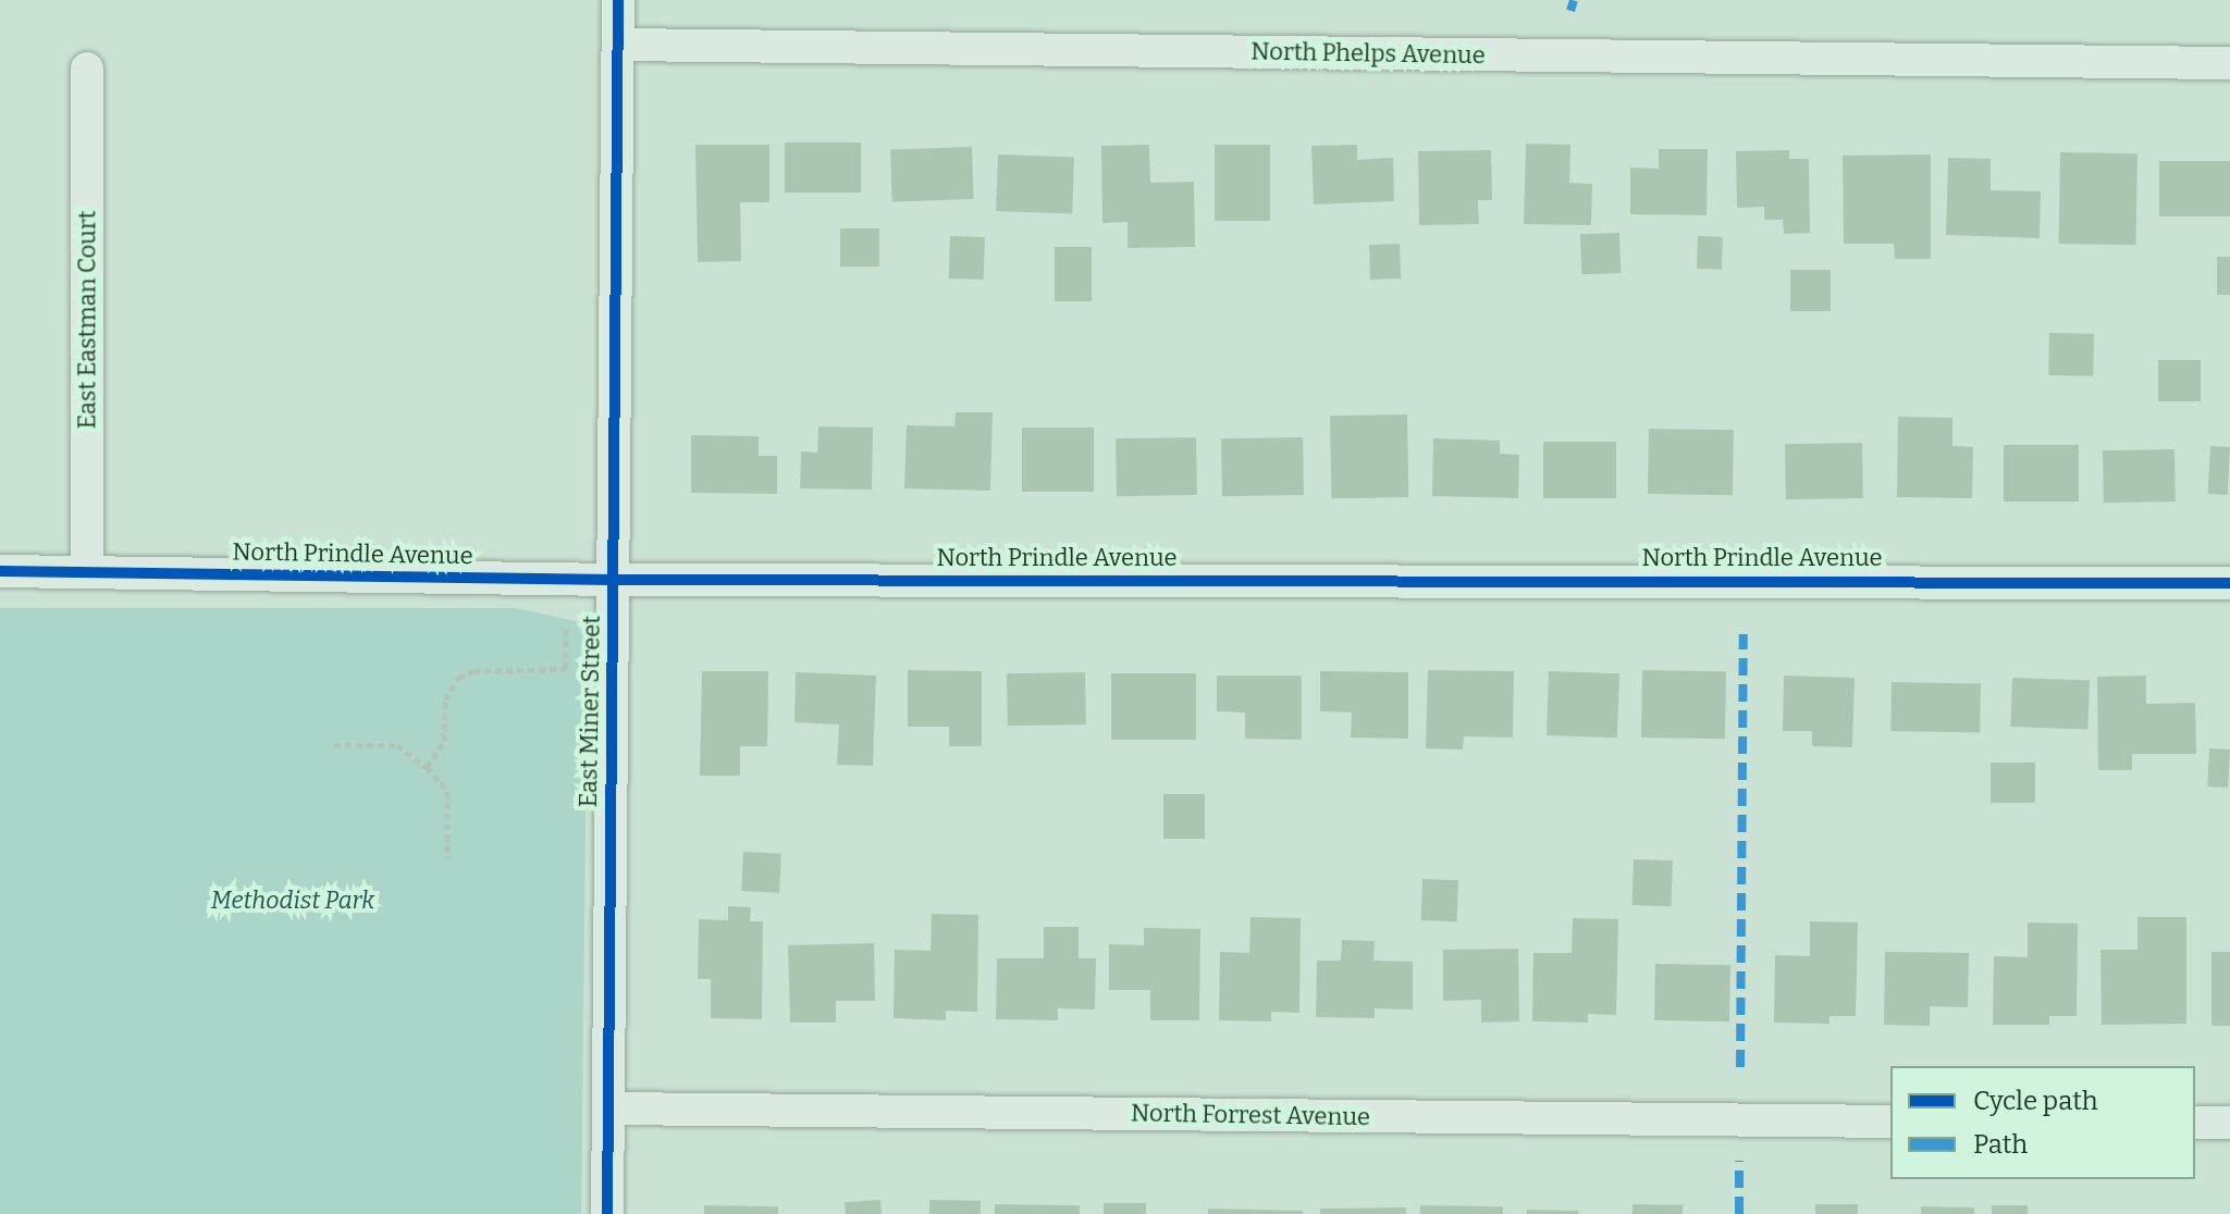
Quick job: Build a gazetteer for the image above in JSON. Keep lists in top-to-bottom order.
{
  "streets": {
    "street": [
      "North Phelps Avenue",
      "East Eastman Court",
      "North Prindle Avenue",
      "East Miner Street",
      "North Forrest Avenue"
    ]
  },
  "crossings": [
    ["North Phelps Avenue", "East Miner Street"],
    ["East Eastman Court", "North Prindle Avenue"],
    ["North Prindle Avenue", "East Miner Street"],
    ["East Miner Street", "North Forrest Avenue"]
  ],
  "parks": ["Methodist Park"],
  "legend": ["Cycle path", "Path"]
}
